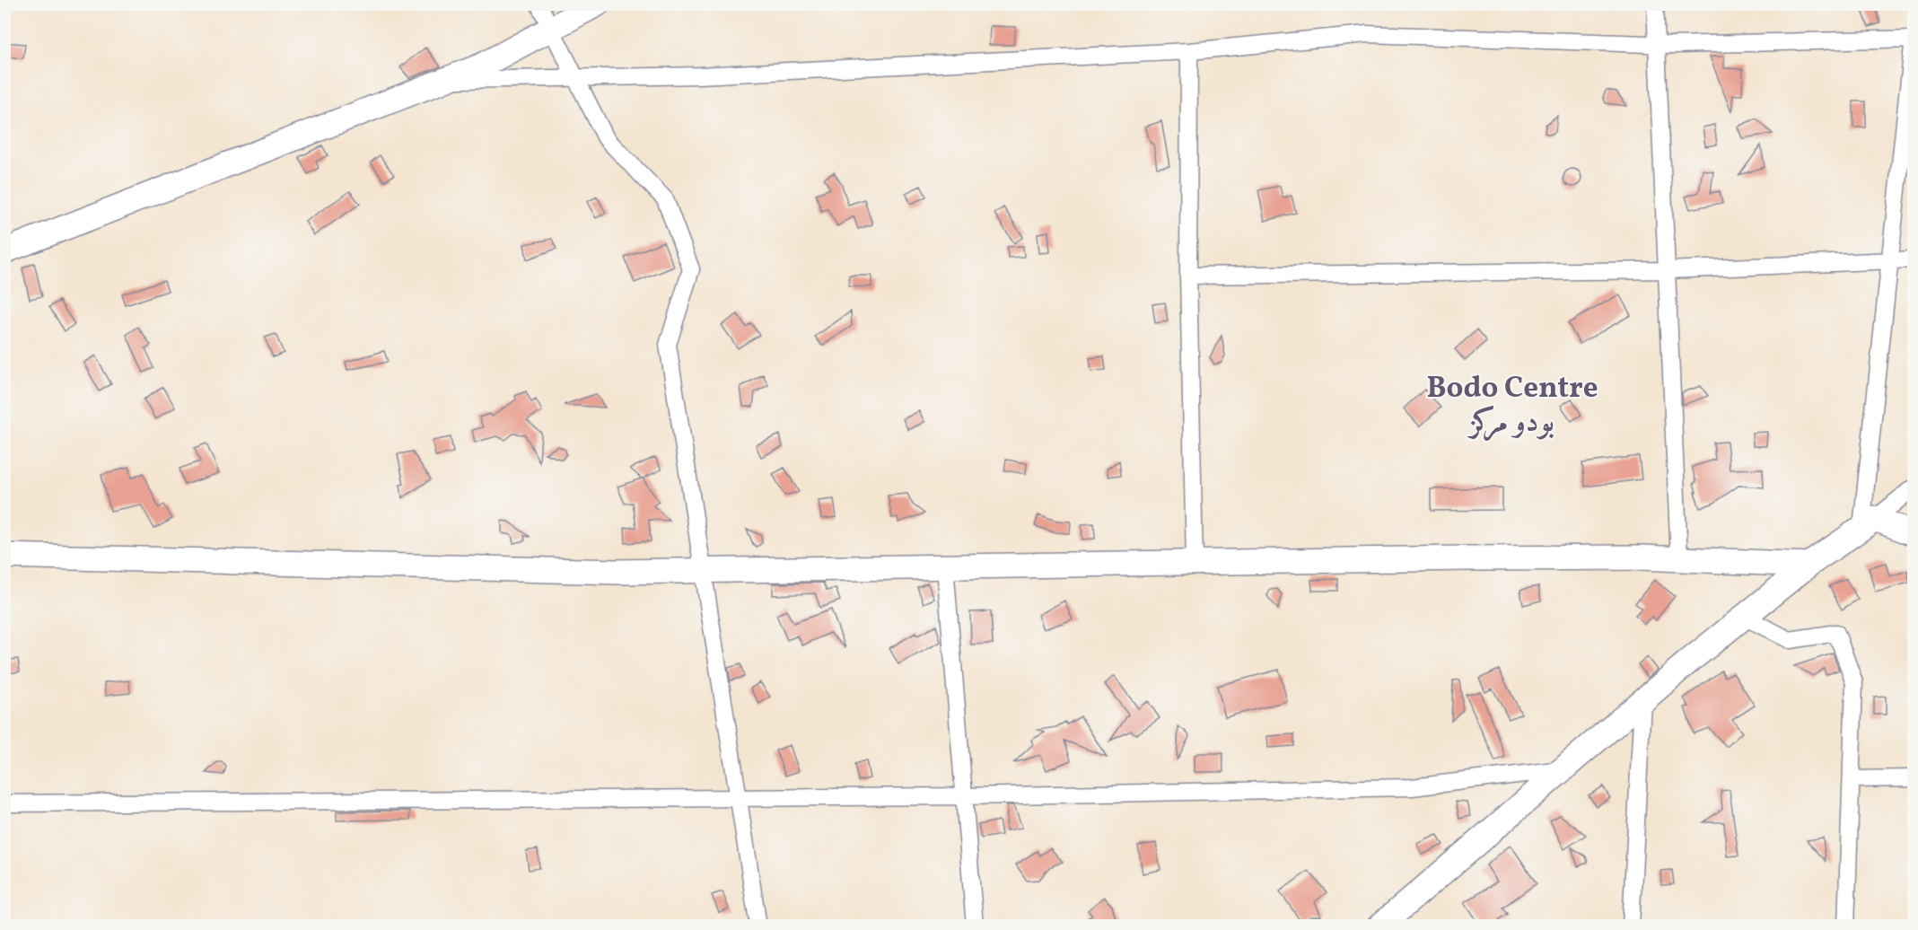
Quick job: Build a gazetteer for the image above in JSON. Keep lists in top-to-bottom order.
{
  "districts": ["Bodo Centre بودو مركز"]
}
